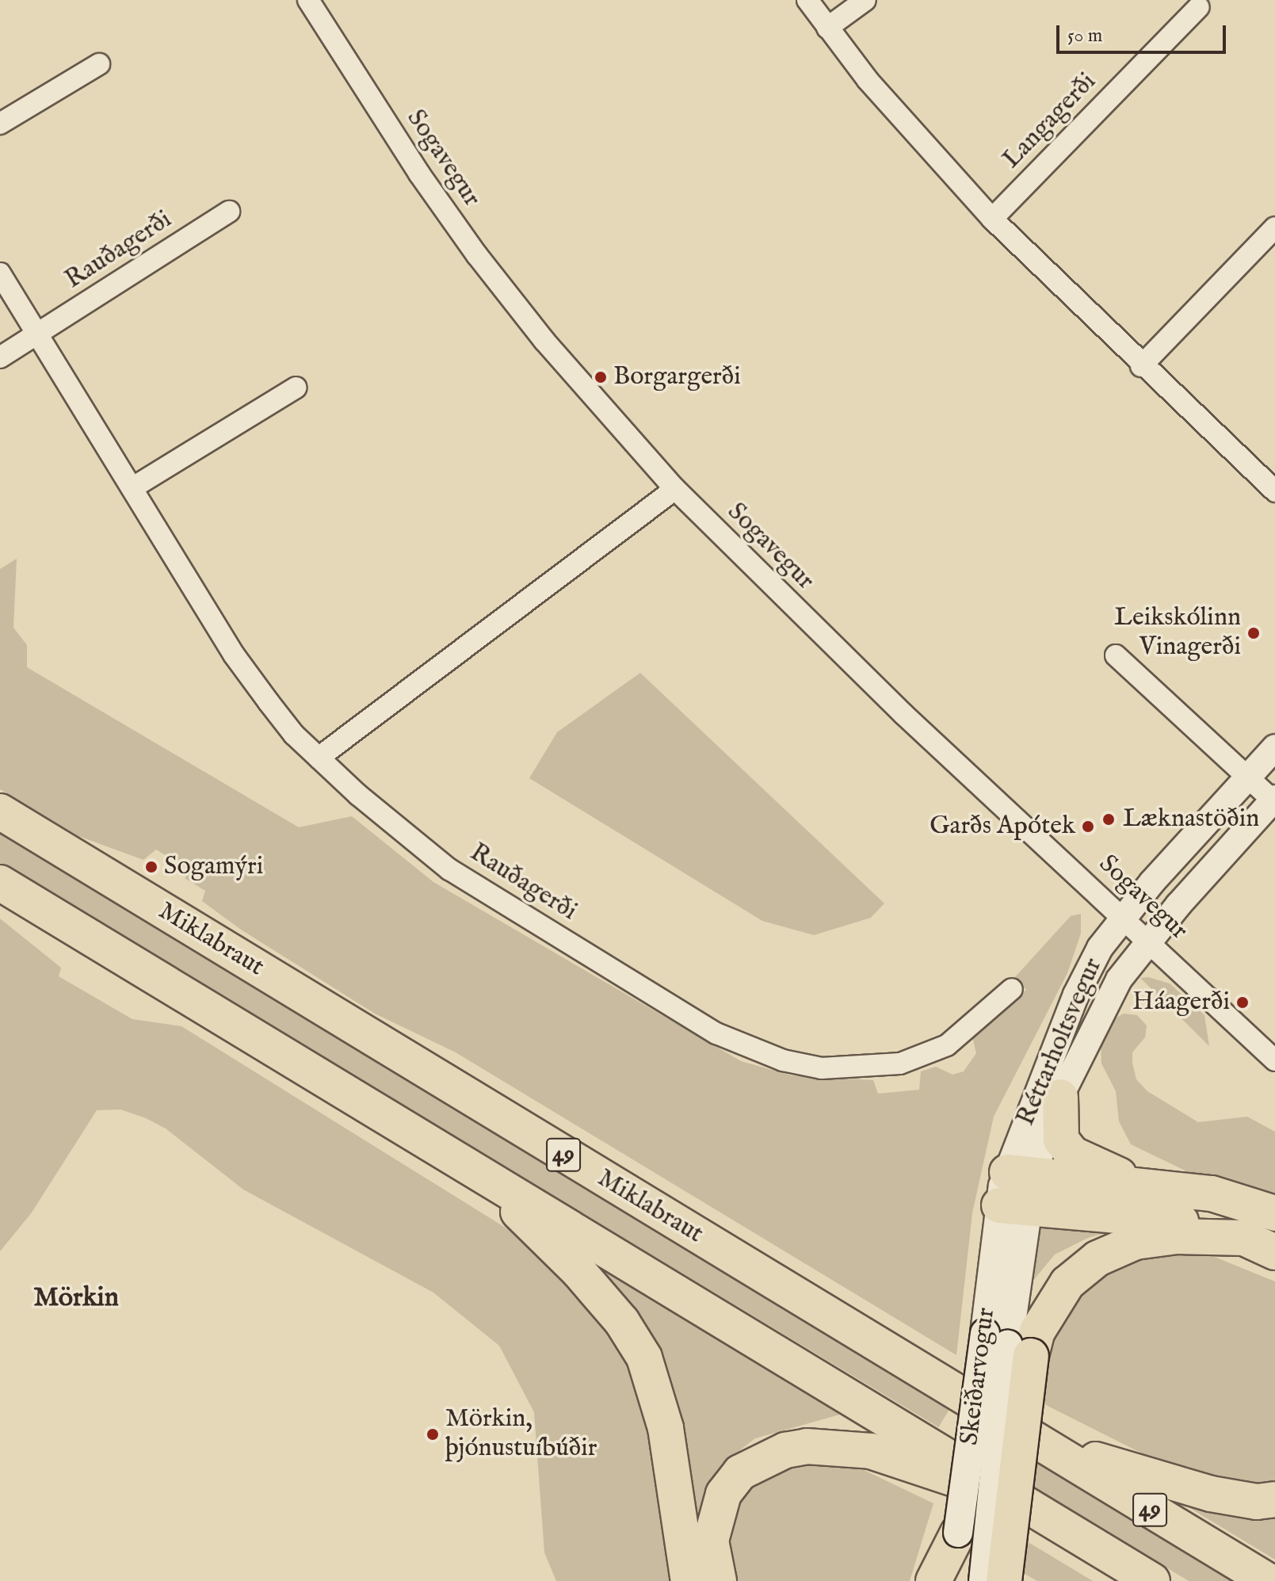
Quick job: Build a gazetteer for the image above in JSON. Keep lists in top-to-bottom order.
{
  "streets": {
    "highway": ["Miklabraut", "49"],
    "main road": ["Skeiðarvogur"],
    "street": [
      "Langagerði",
      "Sogavegur",
      "Rauðagerði",
      "Réttarholtsvegur"
    ]
  },
  "crossings": [
    ["Sogavegur", "Réttarholtsvegur"],
    ["Réttarholtsvegur", "Skeiðarvogur"]
  ],
  "districts": ["Mörkin"],
  "places": [
    "Borgargerði",
    "Leikskólinn Vinagerði",
    "Læknastöðin",
    "Garðs Apótek",
    "Sogamýri",
    "Háagerði",
    "Mörkin, þjónustuíbúðir"
  ],
  "scale_bar": "50 m"
}
